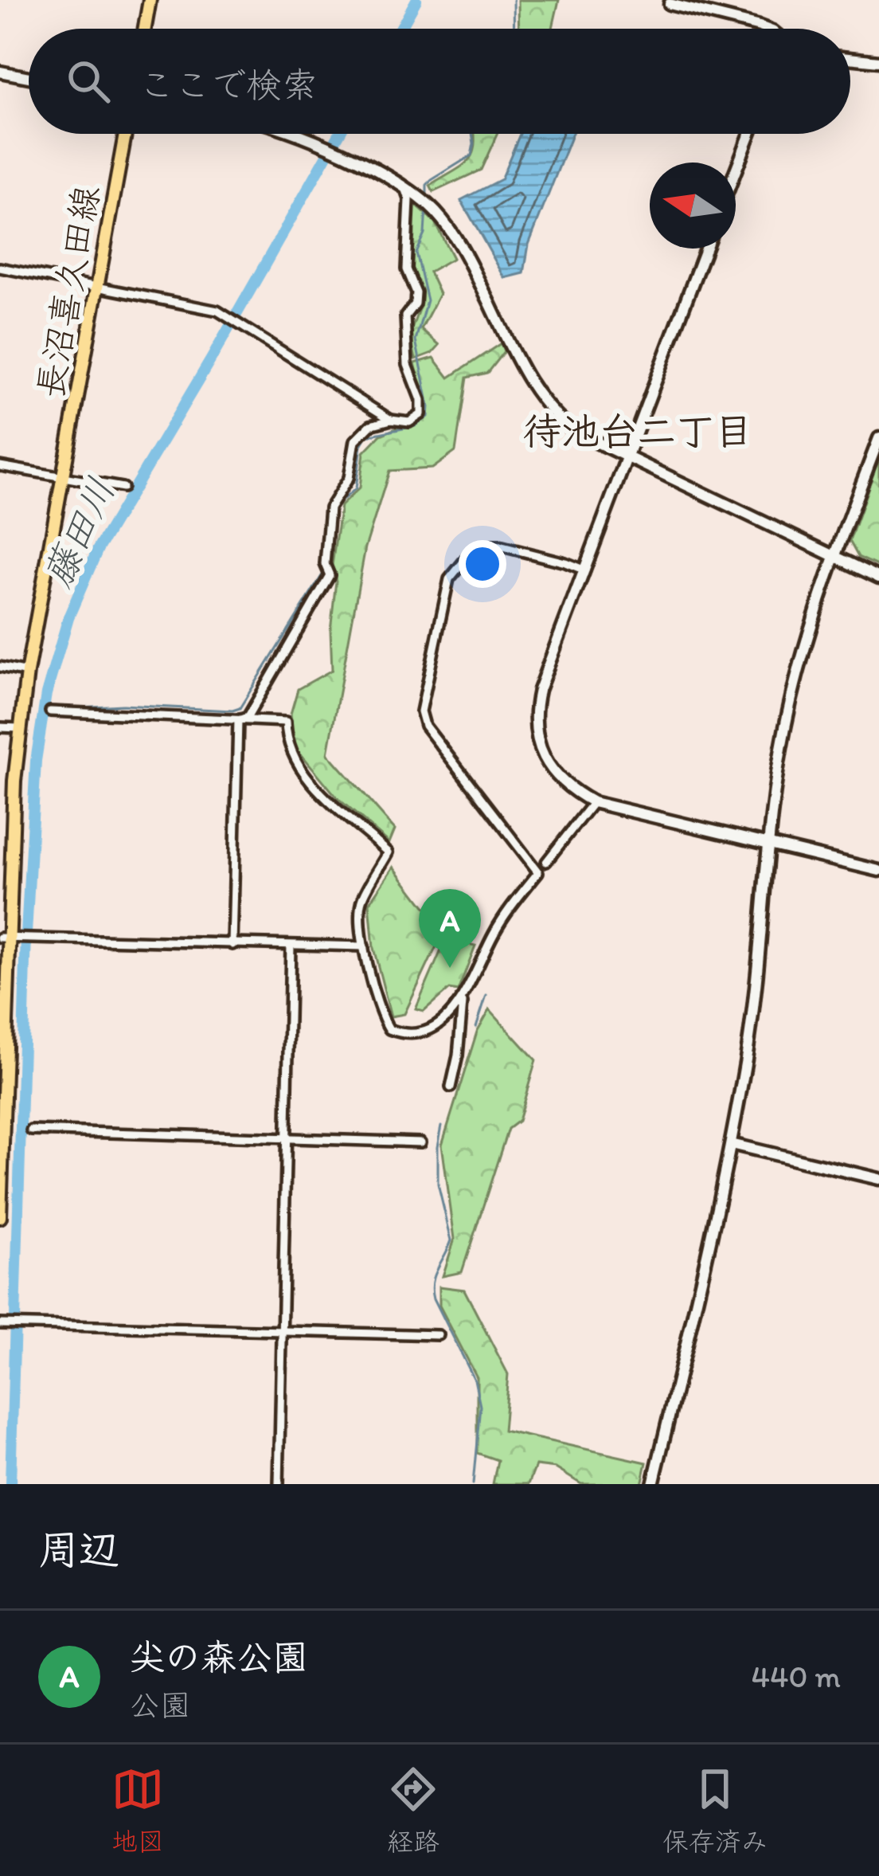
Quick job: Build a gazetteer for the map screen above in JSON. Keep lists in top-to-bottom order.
{
  "streets": {
    "main road": ["長沼喜久田線"]
  },
  "districts": ["待池台二丁目"],
  "water": ["藤田川"],
  "north": "left",
  "page": {
    "search": "ここで検索",
    "pins": "A",
    "heading": "周辺",
    "list": [
      {
        "mark": "A",
        "name": "尖の森公園",
        "note": "公園",
        "value": "440 m"
      }
    ],
    "nav": ["地図", "経路", "保存済み"]
  }
}
